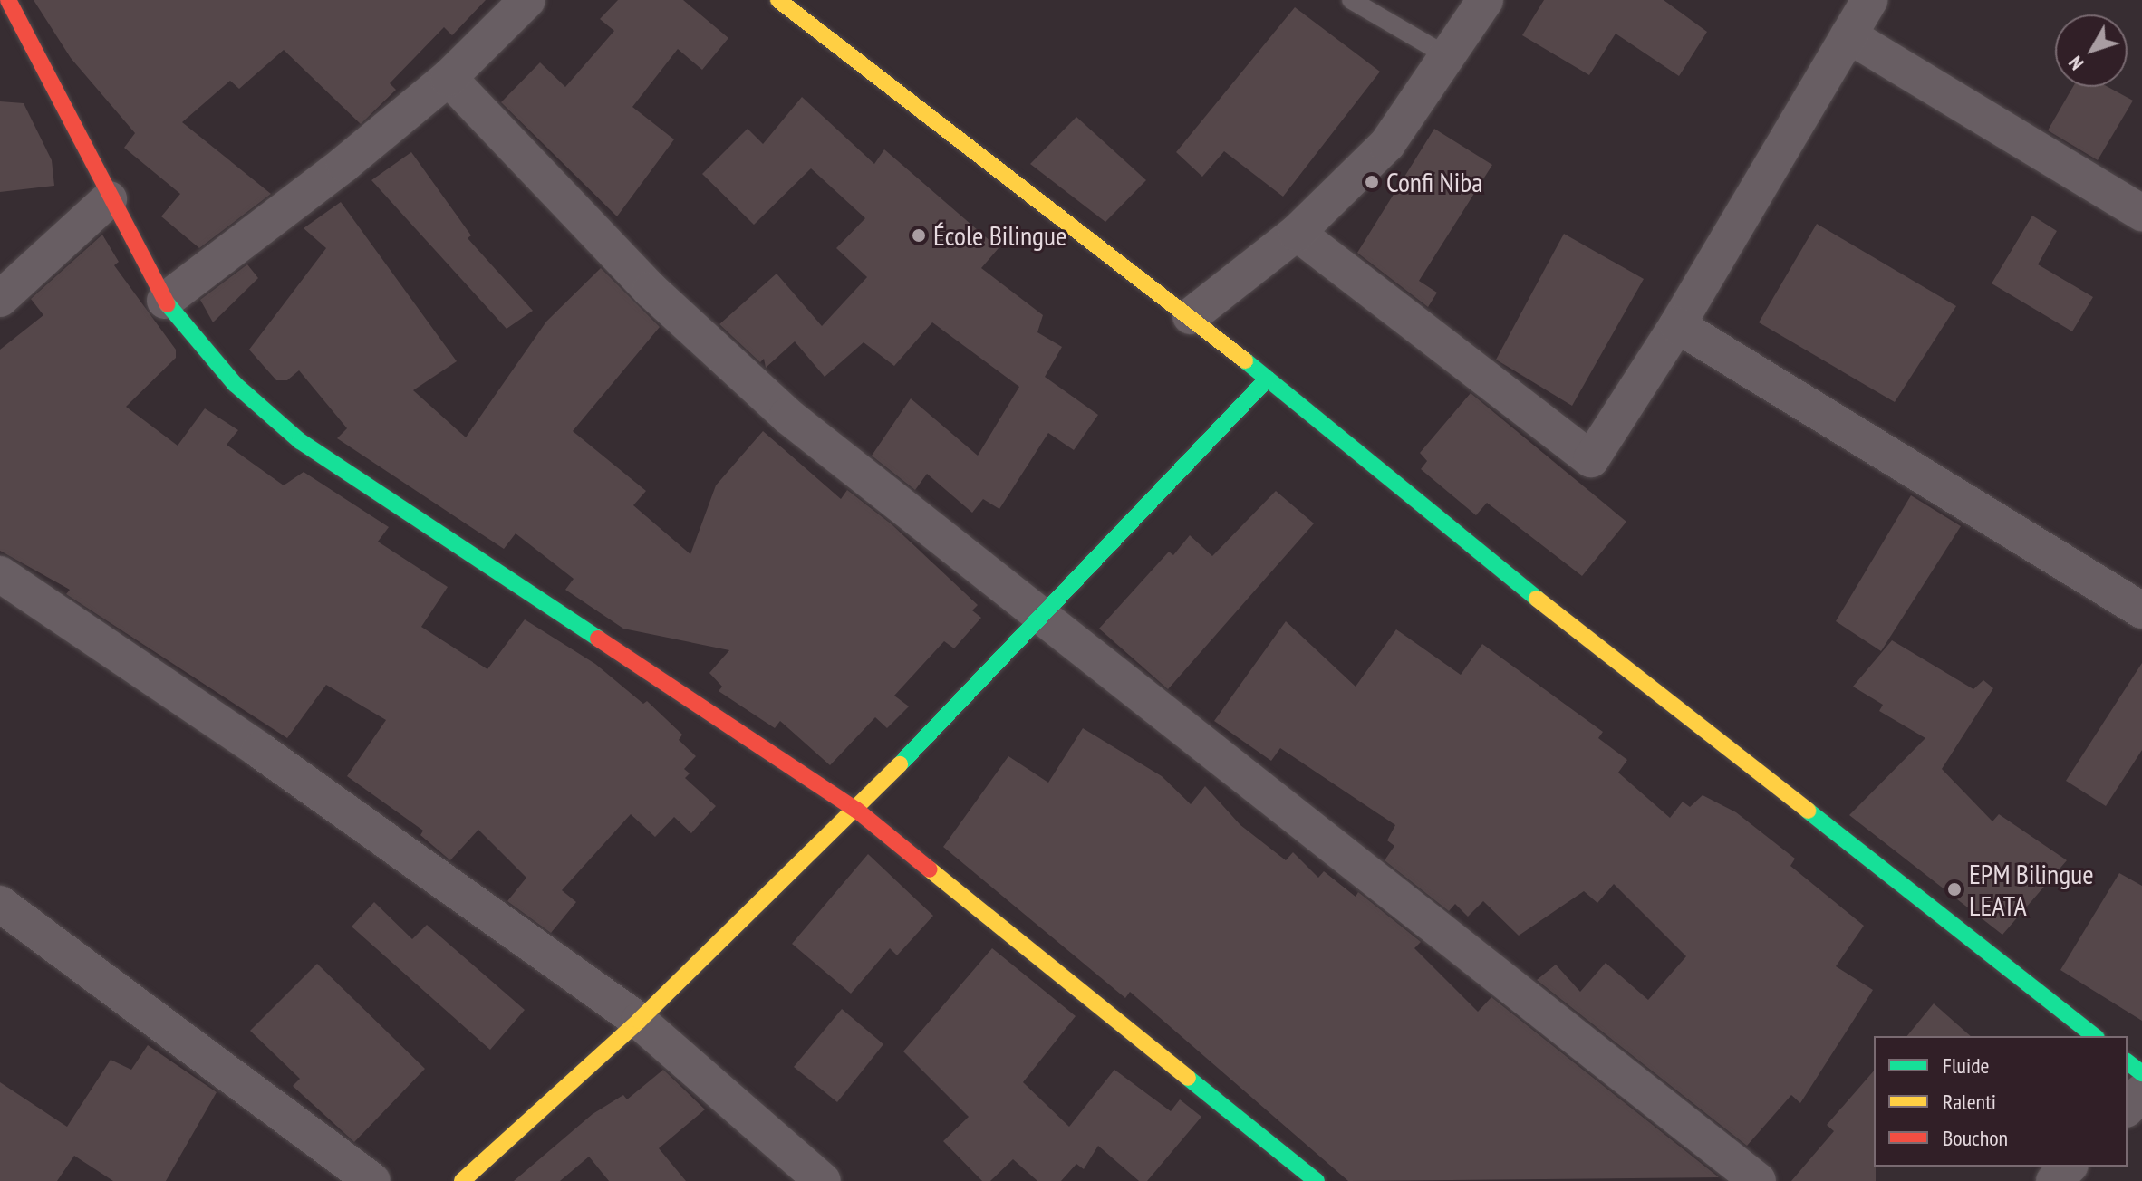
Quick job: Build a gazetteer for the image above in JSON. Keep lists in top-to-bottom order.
{
  "places": ["Confi Niba", "École Bilingue", "EPM Bilingue LEATA"],
  "legend": ["Fluide", "Ralenti", "Bouchon"],
  "north": "bottom left"
}
